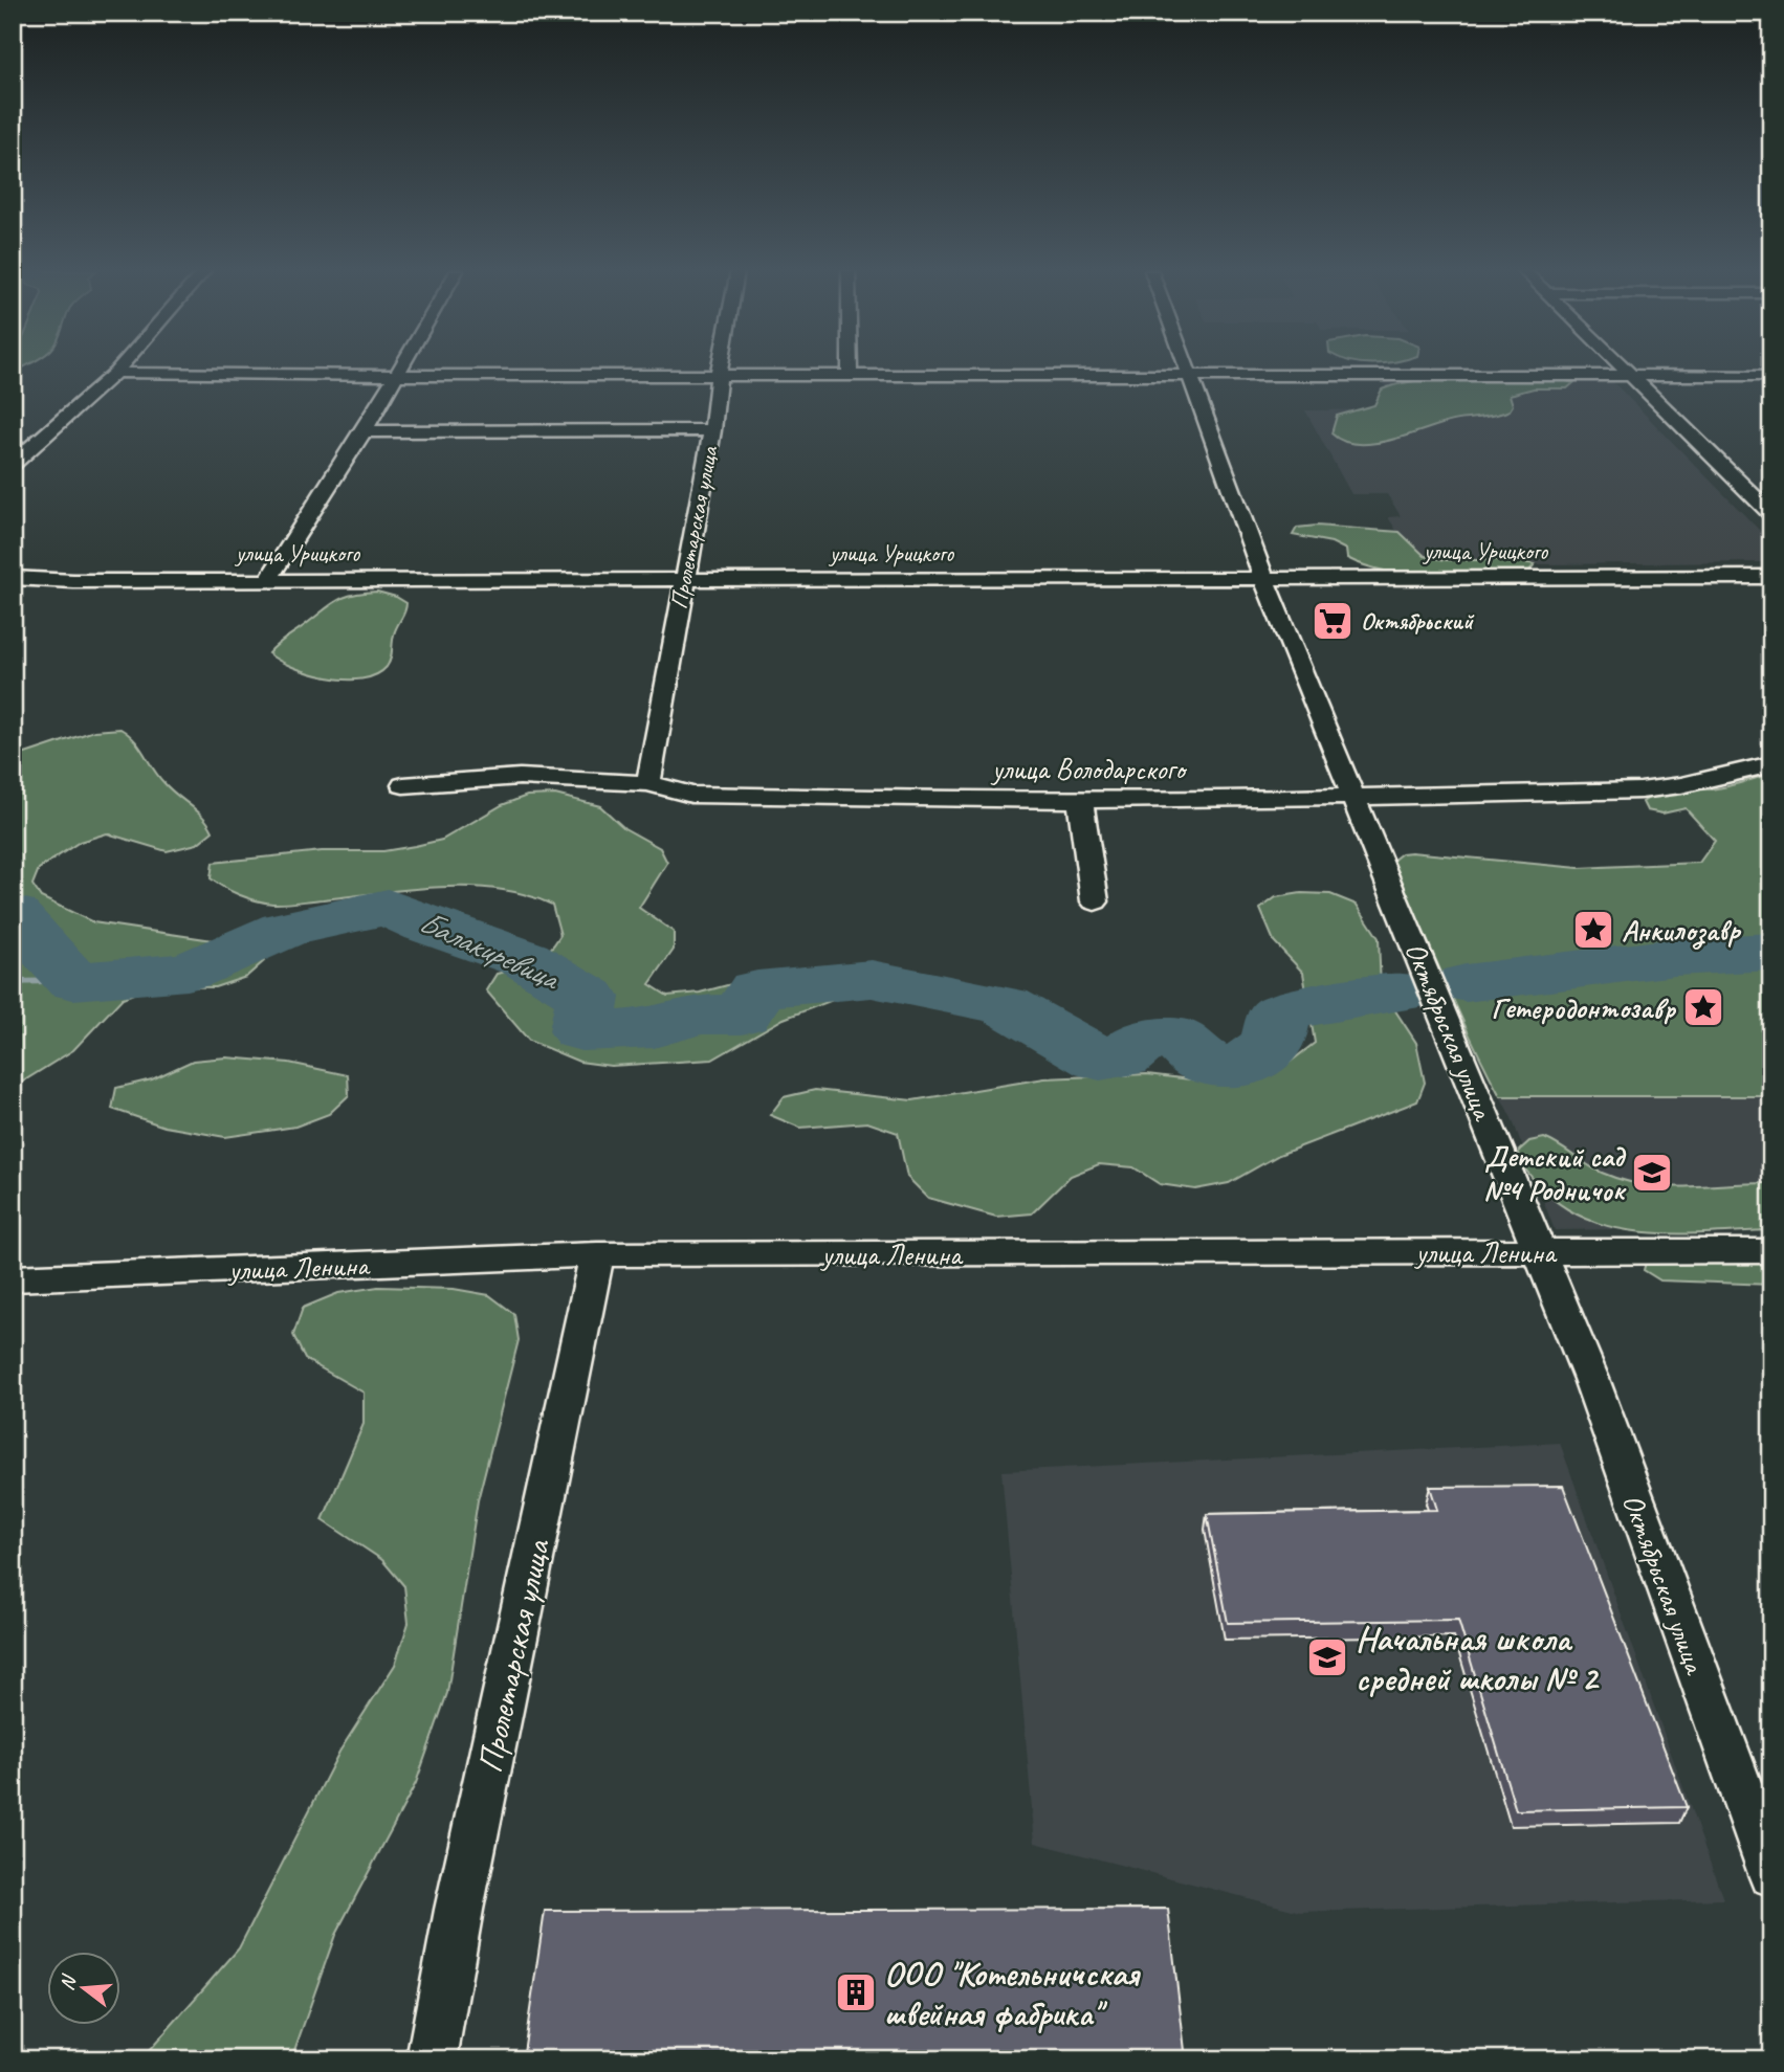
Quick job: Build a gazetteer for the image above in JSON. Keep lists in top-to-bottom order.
{
  "streets": {
    "street": [
      "Пролетарская улица",
      "улица Урицкого",
      "улица Володарского",
      "Октябрьская улица",
      "улица Ленина"
    ]
  },
  "crossings": [
    ["Пролетарская улица", "улица Урицкого"],
    ["Пролетарская улица", "улица Володарского"],
    ["Пролетарская улица", "улица Ленина"],
    ["улица Урицкого", "Октябрьская улица"],
    ["улица Володарского", "Октябрьская улица"],
    ["Октябрьская улица", "улица Ленина"]
  ],
  "water": ["Балакиревица"],
  "places": {
    "supermarket": ["Октябрьский"],
    "place": ["Анкилозавр", "Гетеродонтозавр"],
    "school or university": ["Детский сад №4 Родничок", "Начальная школа средней школы № 2"],
    "building": ["ООО \"Котельничская швейная фабрика\""]
  },
  "north": "left"
}
